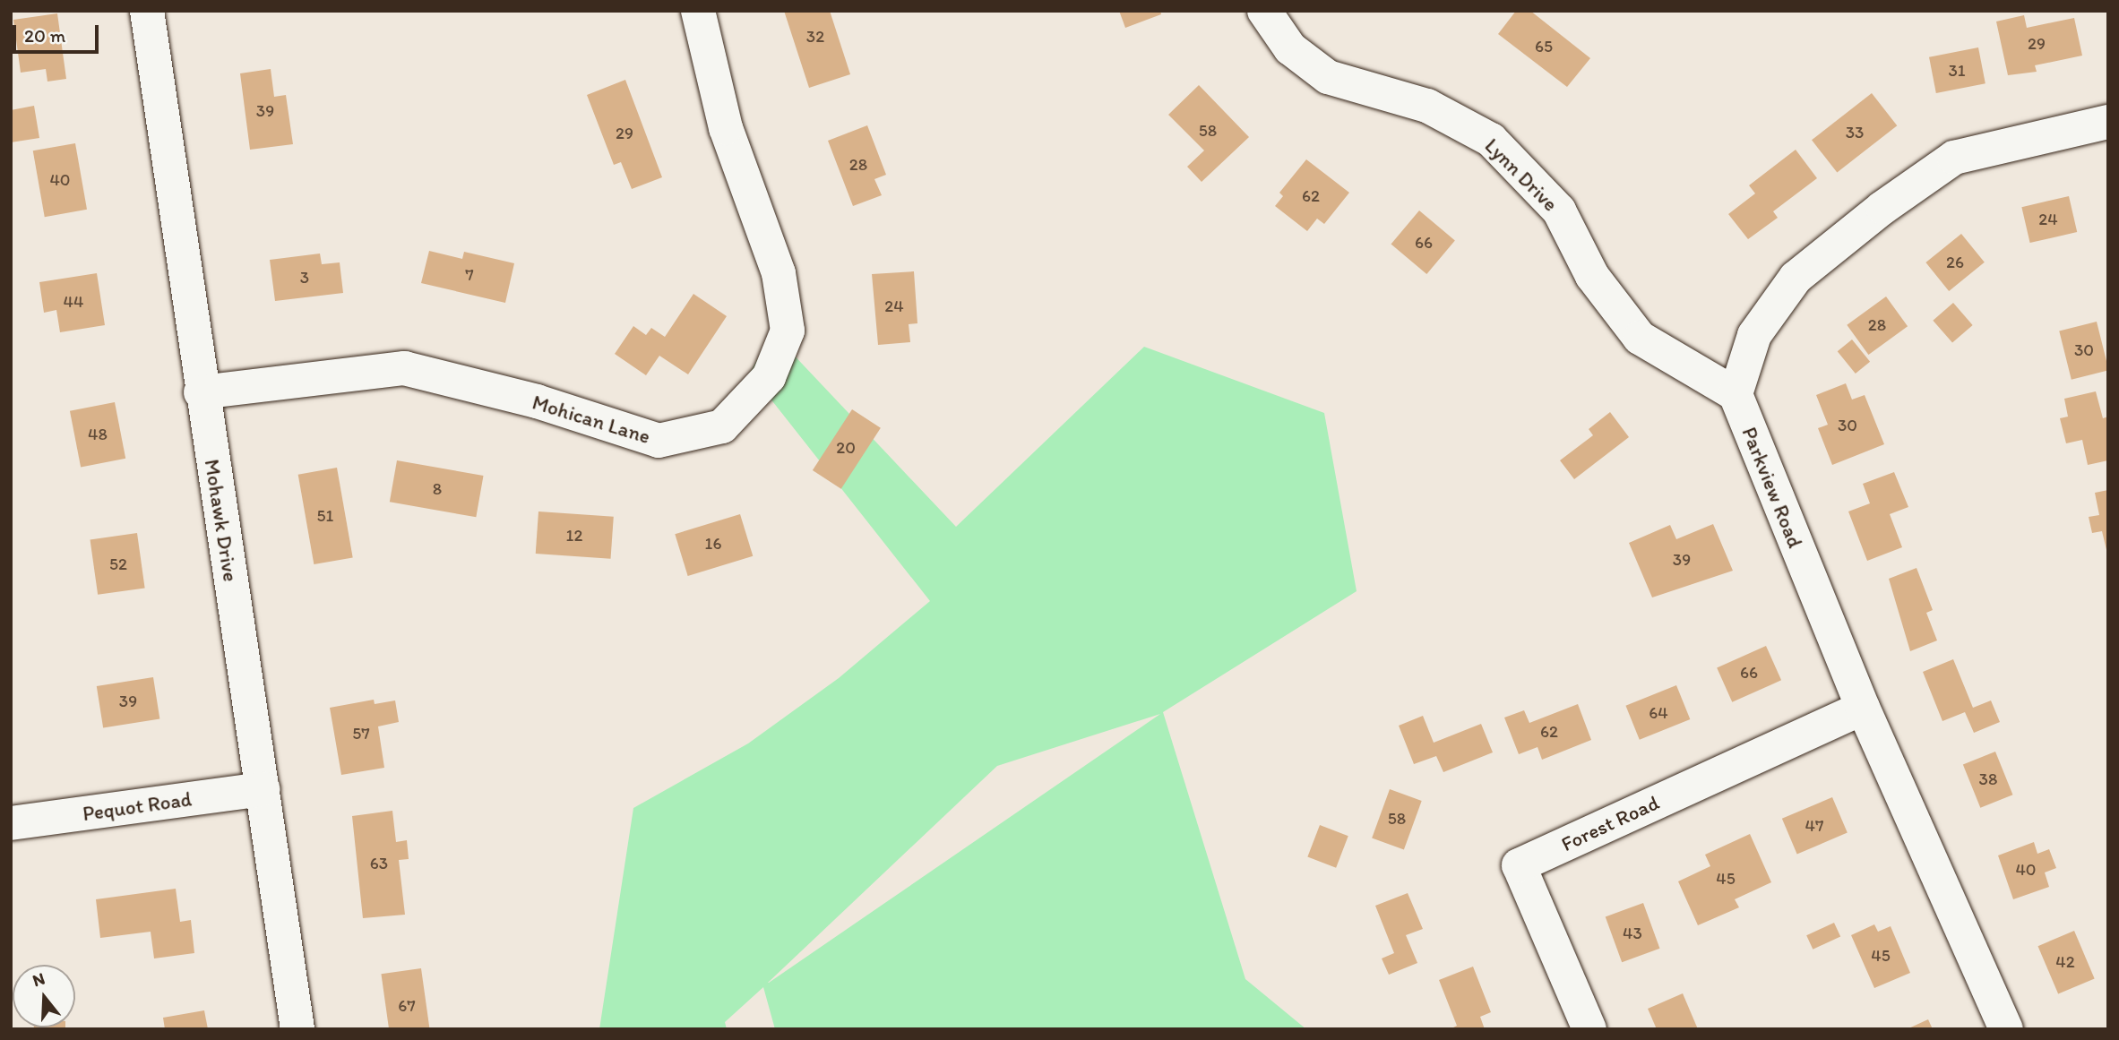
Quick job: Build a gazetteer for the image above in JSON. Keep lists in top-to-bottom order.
{
  "streets": {
    "street": [
      "Lynn Drive",
      "Mohican Lane",
      "Parkview Road",
      "Mohawk Drive",
      "Pequot Road",
      "Forest Road"
    ]
  },
  "crossings": [
    ["Lynn Drive", "Parkview Road"],
    ["Mohican Lane", "Mohawk Drive"],
    ["Parkview Road", "Forest Road"],
    ["Mohawk Drive", "Pequot Road"]
  ],
  "house_numbers": [
    "32",
    "29",
    "65",
    "31",
    "39",
    "58",
    "33",
    "29",
    "28",
    "40",
    "62",
    "24",
    "66",
    "26",
    "7",
    "3",
    "44",
    "24",
    "28",
    "30",
    "30",
    "48",
    "20",
    "8",
    "51",
    "12",
    "16",
    "39",
    "52",
    "66",
    "39",
    "64",
    "62",
    "57",
    "38",
    "58",
    "47",
    "63",
    "40",
    "45",
    "43",
    "45",
    "42",
    "67"
  ],
  "scale_bar": "20 m",
  "north": "top"
}
